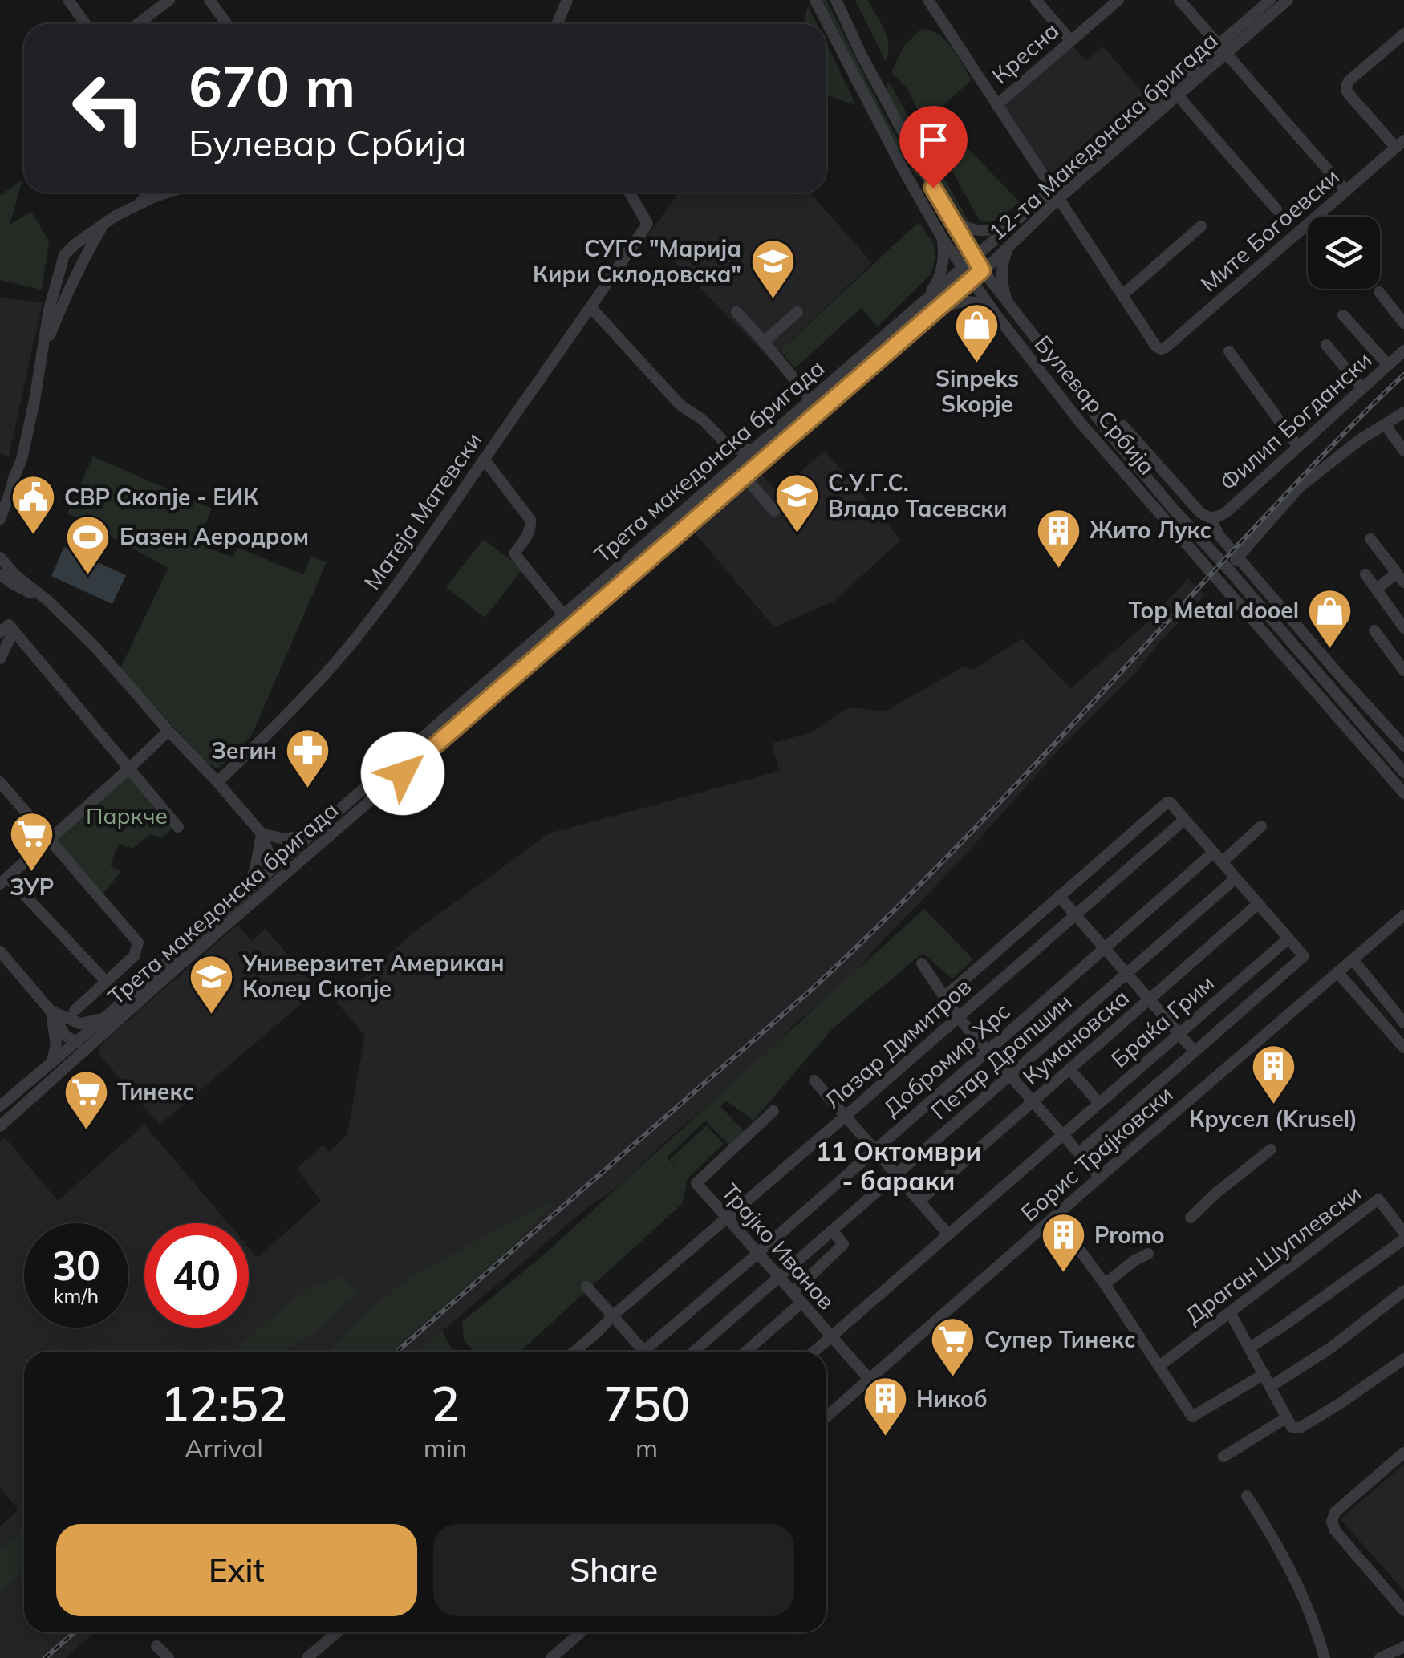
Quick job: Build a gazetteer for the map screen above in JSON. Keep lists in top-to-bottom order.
{
  "streets": {
    "street": [
      "Кресна",
      "12-та Македонска бригада",
      "Мите Богоевски",
      "Булевар Србија",
      "Филип Богдански",
      "Трета македонска бригада",
      "Матеја Матевски",
      "Браќа Грим",
      "Кумановска",
      "Лазар Димитров",
      "Петар Драпшин",
      "Добромир Хрс",
      "Борис Трајковски",
      "Трајко Иванов",
      "Драган Шуплевски"
    ]
  },
  "crossings": [
    ["12-та Македонска бригада", "Булевар Србија"],
    ["12-та Македонска бригада", "Трета македонска бригада"],
    ["Булевар Србија", "Филип Богдански"],
    ["Булевар Србија", "Трета македонска бригада"],
    ["Браќа Грим", "Трајко Иванов"],
    ["Лазар Димитров", "Трајко Иванов"],
    ["Петар Драпшин", "Трајко Иванов"],
    ["Добромир Хрс", "Трајко Иванов"],
    ["Борис Трајковски", "Трајко Иванов"]
  ],
  "districts": ["11 Октомври - бараки"],
  "parks": ["Паркче"],
  "places": {
    "school or university": ["СУГС \"Марија Кири Склодовска\"", "С.У.Г.С. Владо Тасевски", "Универзитет Американ Колеџ Скопје"],
    "shop": ["Sinpeks Skopje", "Top Metal dooel"],
    "public building": ["СВР Скопје - ЕИК"],
    "building": [
      "Жито Лукс",
      "Крусел (Krusel)",
      "Promo",
      "Никоб"
    ],
    "sports": ["Базен Аеродром"],
    "pharmacy": ["Зегин"],
    "supermarket": ["ЗУР", "Тинекс", "Супер Тинекс"]
  },
  "page": {
    "turn": ["670 m", "Булевар Србија"],
    "speed": "30 km/h",
    "limit": "40",
    "eta": [
      "12:52",
      "Arrival",
      "2",
      "min",
      "750",
      "m"
    ],
    "buttons": ["Exit", "Share"]
  }
}
